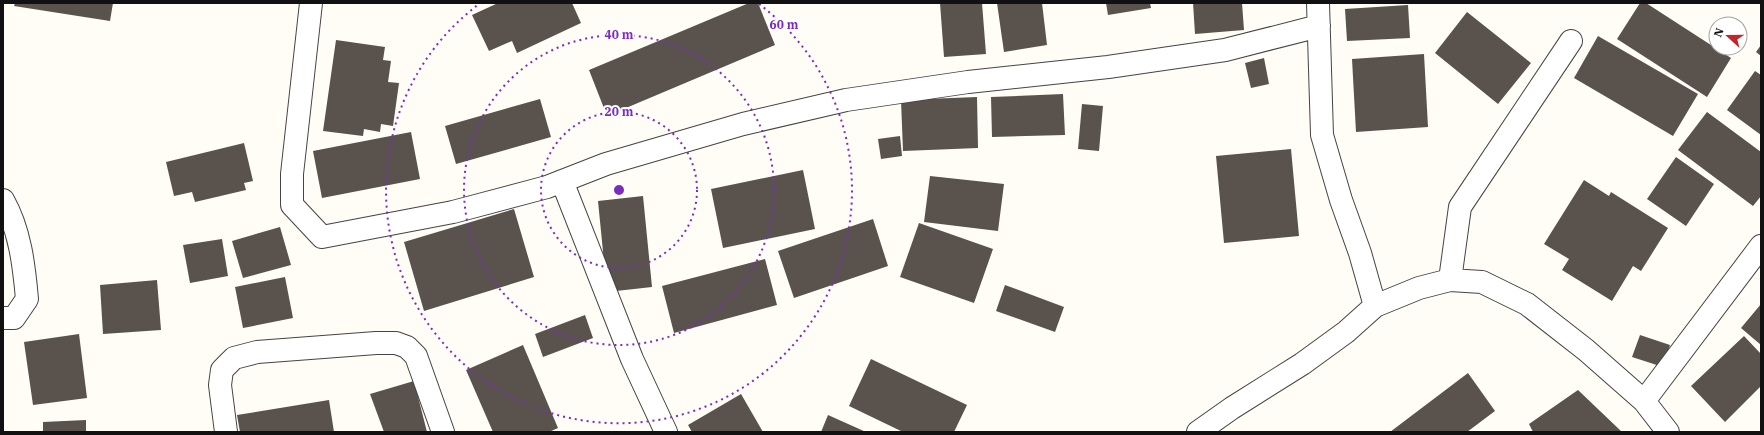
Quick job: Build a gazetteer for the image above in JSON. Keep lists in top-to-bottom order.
{
  "north": "left",
  "rings": ["60 m", "40 m", "20 m"]
}
